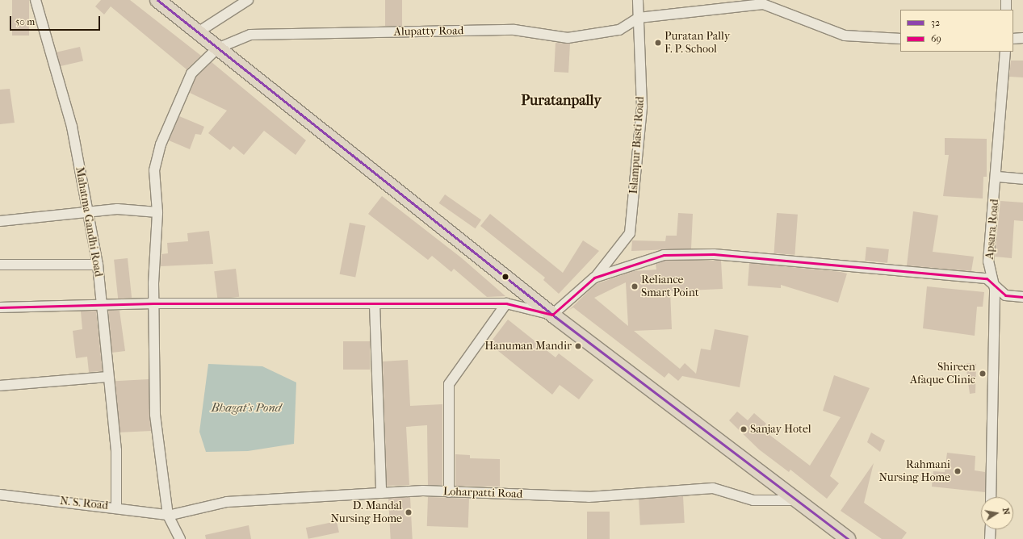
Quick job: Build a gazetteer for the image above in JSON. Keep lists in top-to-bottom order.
{
  "streets": {
    "street": [
      "Alupatty Road",
      "Islampur Basti Road",
      "Mahatma Gandhi Road",
      "Apsara Road",
      "Loharpatti Road",
      "N. S. Road"
    ]
  },
  "crossings": [
    ["Alupatty Road", "Islampur Basti Road"],
    ["Mahatma Gandhi Road", "N. S. Road"],
    ["Loharpatti Road", "N. S. Road"]
  ],
  "districts": ["Puratanpally"],
  "water": ["Bhagat’s Pond"],
  "places": [
    "Puratan Pally F. P. School",
    "Reliance Smart Point",
    "Hanuman Mandir",
    "Shireen Afaque Clinic",
    "Sanjay Hotel",
    "Rahmani Nursing Home",
    "D. Mandal Nursing Home"
  ],
  "lines": ["transit line 32", "transit line 69"],
  "legend": ["32", "69"],
  "scale_bar": "50 m",
  "north": "right"
}
